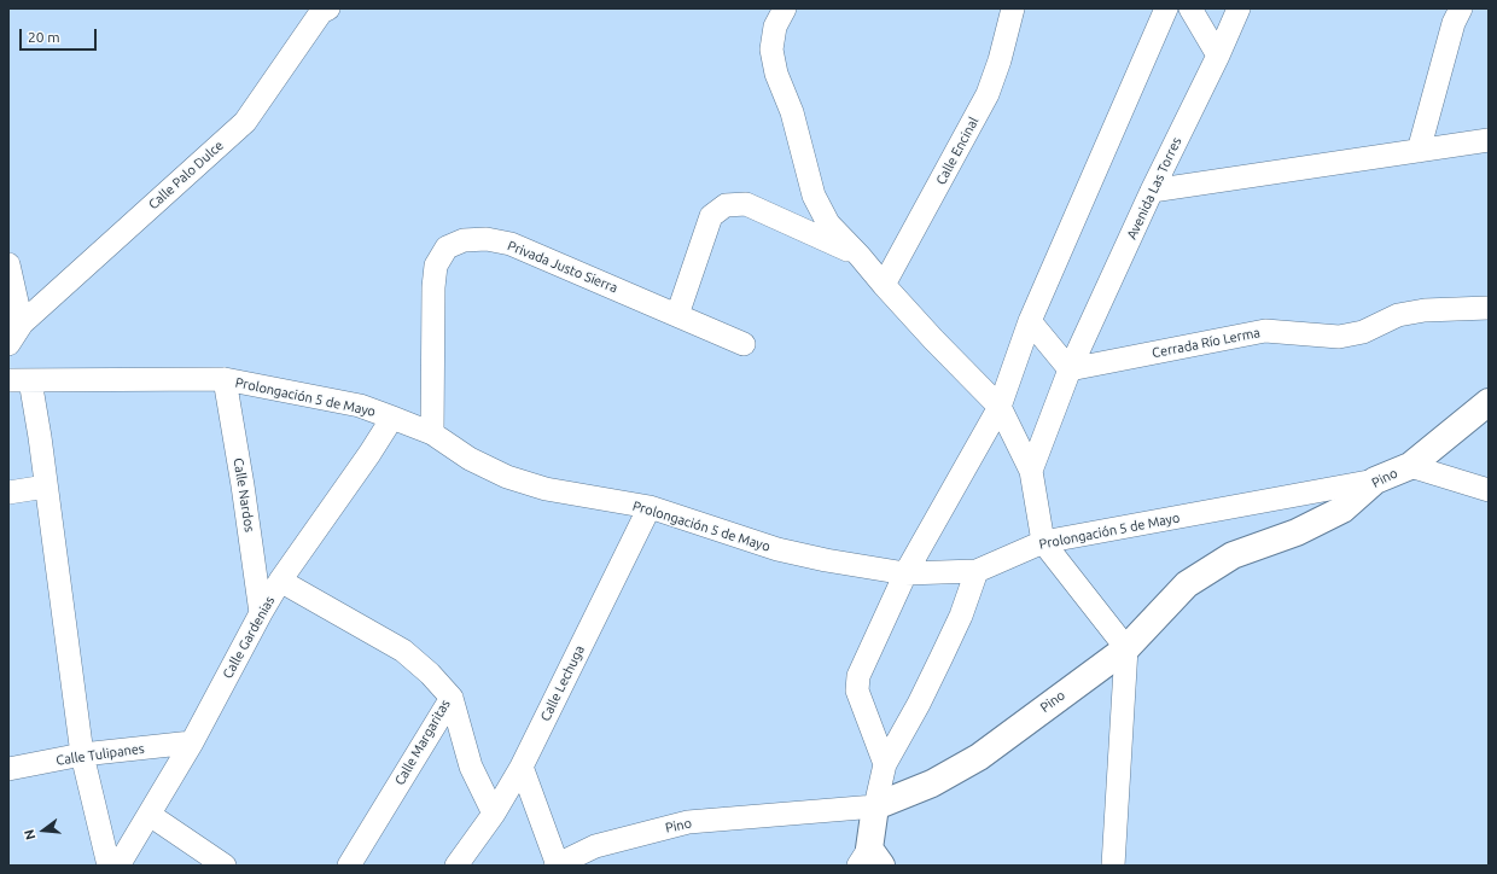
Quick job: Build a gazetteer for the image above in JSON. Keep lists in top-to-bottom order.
{
  "streets": {
    "street": [
      "Calle Encinal",
      "Calle Palo Dulce",
      "Avenida Las Torres",
      "Privada Justo Sierra",
      "Cerrada Río Lerma",
      "Prolongación 5 de Mayo",
      "Pino",
      "Calle Nardos",
      "Calle Gardenias",
      "Calle Lechuga",
      "Calle Margaritas",
      "Calle Tulipanes"
    ]
  },
  "crossings": [
    ["Avenida Las Torres", "Cerrada Río Lerma"],
    ["Privada Justo Sierra", "Prolongación 5 de Mayo"],
    ["Prolongación 5 de Mayo", "Pino"],
    ["Prolongación 5 de Mayo", "Calle Nardos"],
    ["Prolongación 5 de Mayo", "Calle Gardenias"],
    ["Prolongación 5 de Mayo", "Calle Lechuga"],
    ["Calle Nardos", "Calle Gardenias"],
    ["Calle Gardenias", "Calle Margaritas"],
    ["Calle Gardenias", "Calle Tulipanes"]
  ],
  "scale_bar": "20 m",
  "north": "left"
}
